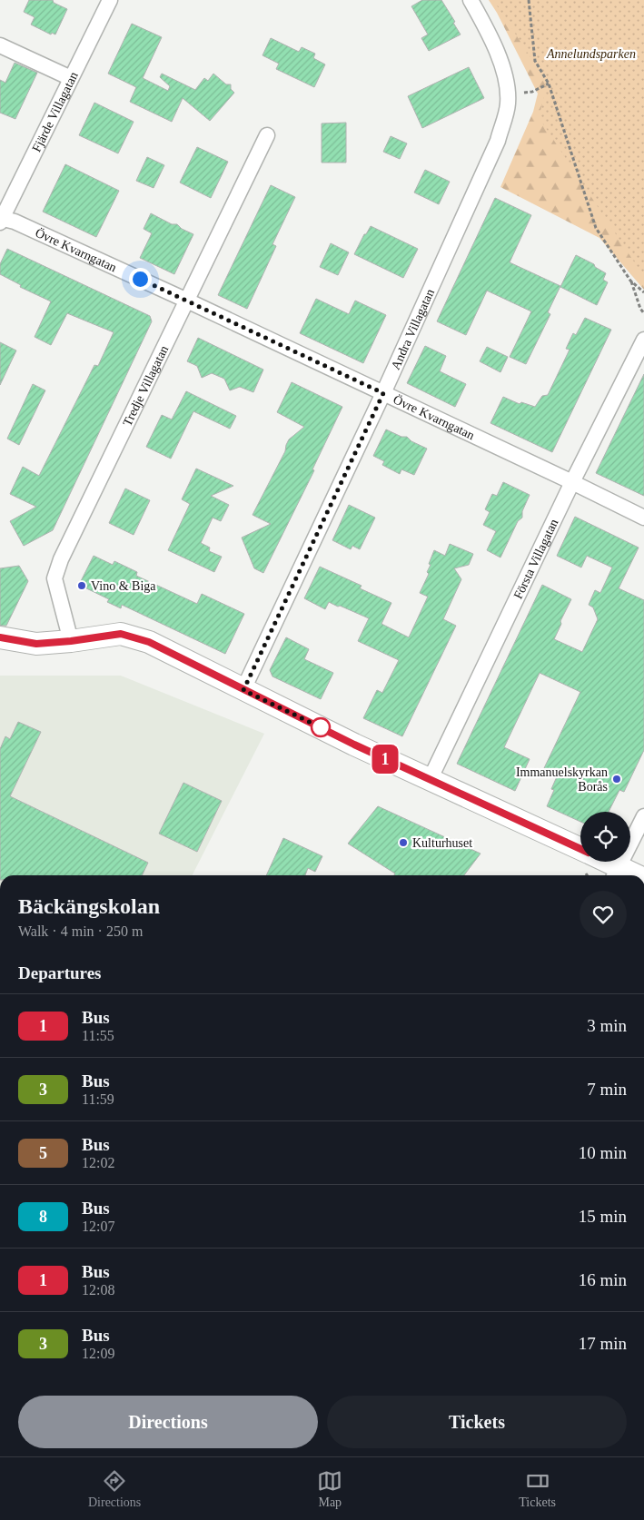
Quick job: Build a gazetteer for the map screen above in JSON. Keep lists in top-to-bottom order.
{
  "streets": {
    "street": [
      "Fjärde Villagatan",
      "Övre Kvarngatan",
      "Andra Villagatan",
      "Tredje Villagatan",
      "Första Villagatan"
    ]
  },
  "crossings": [
    ["Fjärde Villagatan", "Övre Kvarngatan"],
    ["Övre Kvarngatan", "Andra Villagatan"],
    ["Övre Kvarngatan", "Tredje Villagatan"],
    ["Övre Kvarngatan", "Första Villagatan"]
  ],
  "parks": ["Annelundsparken"],
  "places": ["Vino & Biga", "Immanuelskyrkan Borås", "Kulturhuset"],
  "lines": ["bus line 1"],
  "page": {
    "on_map": "1",
    "heading": [
      ["Bäckängskolan", "Walk · 4 min · 250 m"],
      "Departures"
    ],
    "list": [
      {
        "mark": "1",
        "name": "Bus",
        "note": "11:55",
        "value": "3 min"
      },
      {
        "mark": "3",
        "name": "Bus",
        "note": "11:59",
        "value": "7 min"
      },
      {
        "mark": "5",
        "name": "Bus",
        "note": "12:02",
        "value": "10 min"
      },
      {
        "mark": "8",
        "name": "Bus",
        "note": "12:07",
        "value": "15 min"
      },
      {
        "mark": "1",
        "name": "Bus",
        "note": "12:08",
        "value": "16 min"
      },
      {
        "mark": "3",
        "name": "Bus",
        "note": "12:09",
        "value": "17 min"
      }
    ],
    "buttons": ["Directions", "Tickets"],
    "tabs": ["Directions", "Map", "Tickets"]
  }
}
